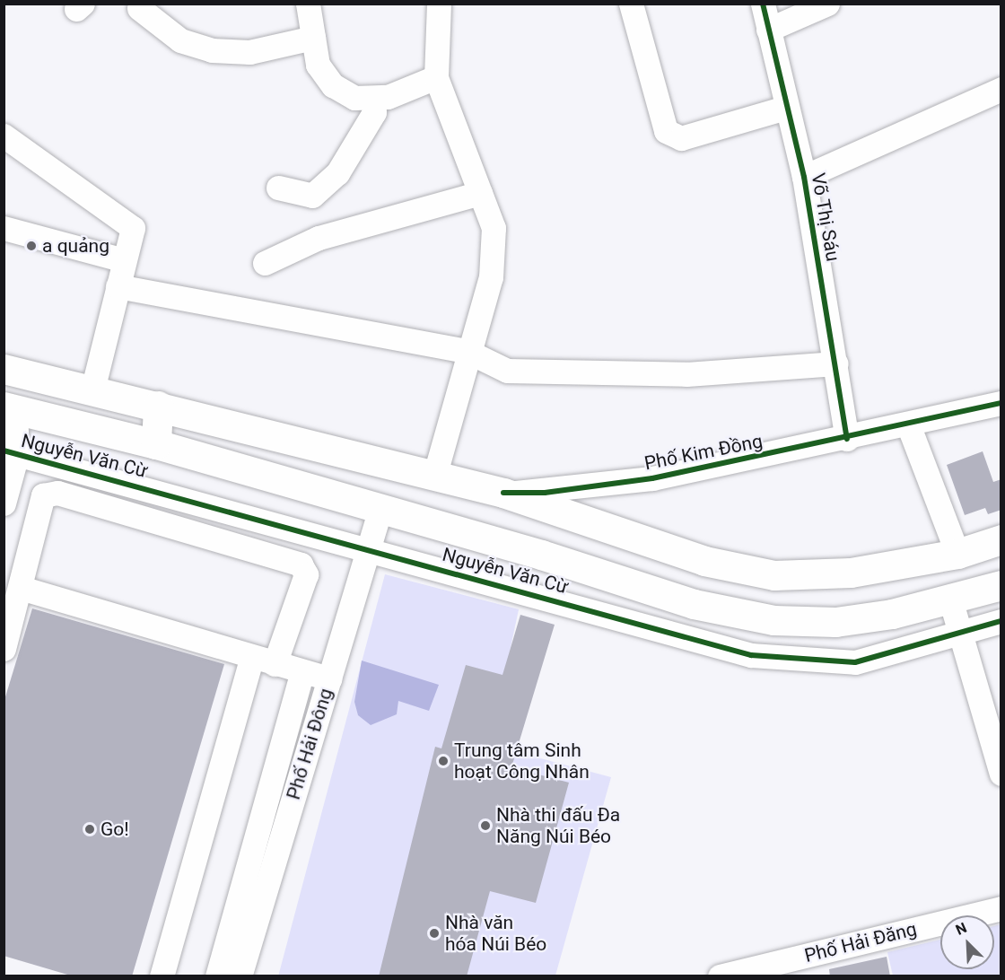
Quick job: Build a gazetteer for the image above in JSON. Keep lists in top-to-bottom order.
{
  "streets": {
    "main road": ["Nguyễn Văn Cừ"],
    "street": [
      "Võ Thị Sáu",
      "Phố Kim Đồng",
      "Phố Hải Đông",
      "Phố Hải Đăng"
    ]
  },
  "crossings": [
    ["Võ Thị Sáu", "Phố Kim Đồng"],
    ["Nguyễn Văn Cừ", "Phố Hải Đông"]
  ],
  "places": [
    "a quảng",
    "Trung tâm Sinh hoạt Công Nhân",
    "Nhà thi đấu Đa Năng Núi Béo",
    "Go!",
    "Nhà văn hóa Núi Béo"
  ],
  "north": "top left"
}
